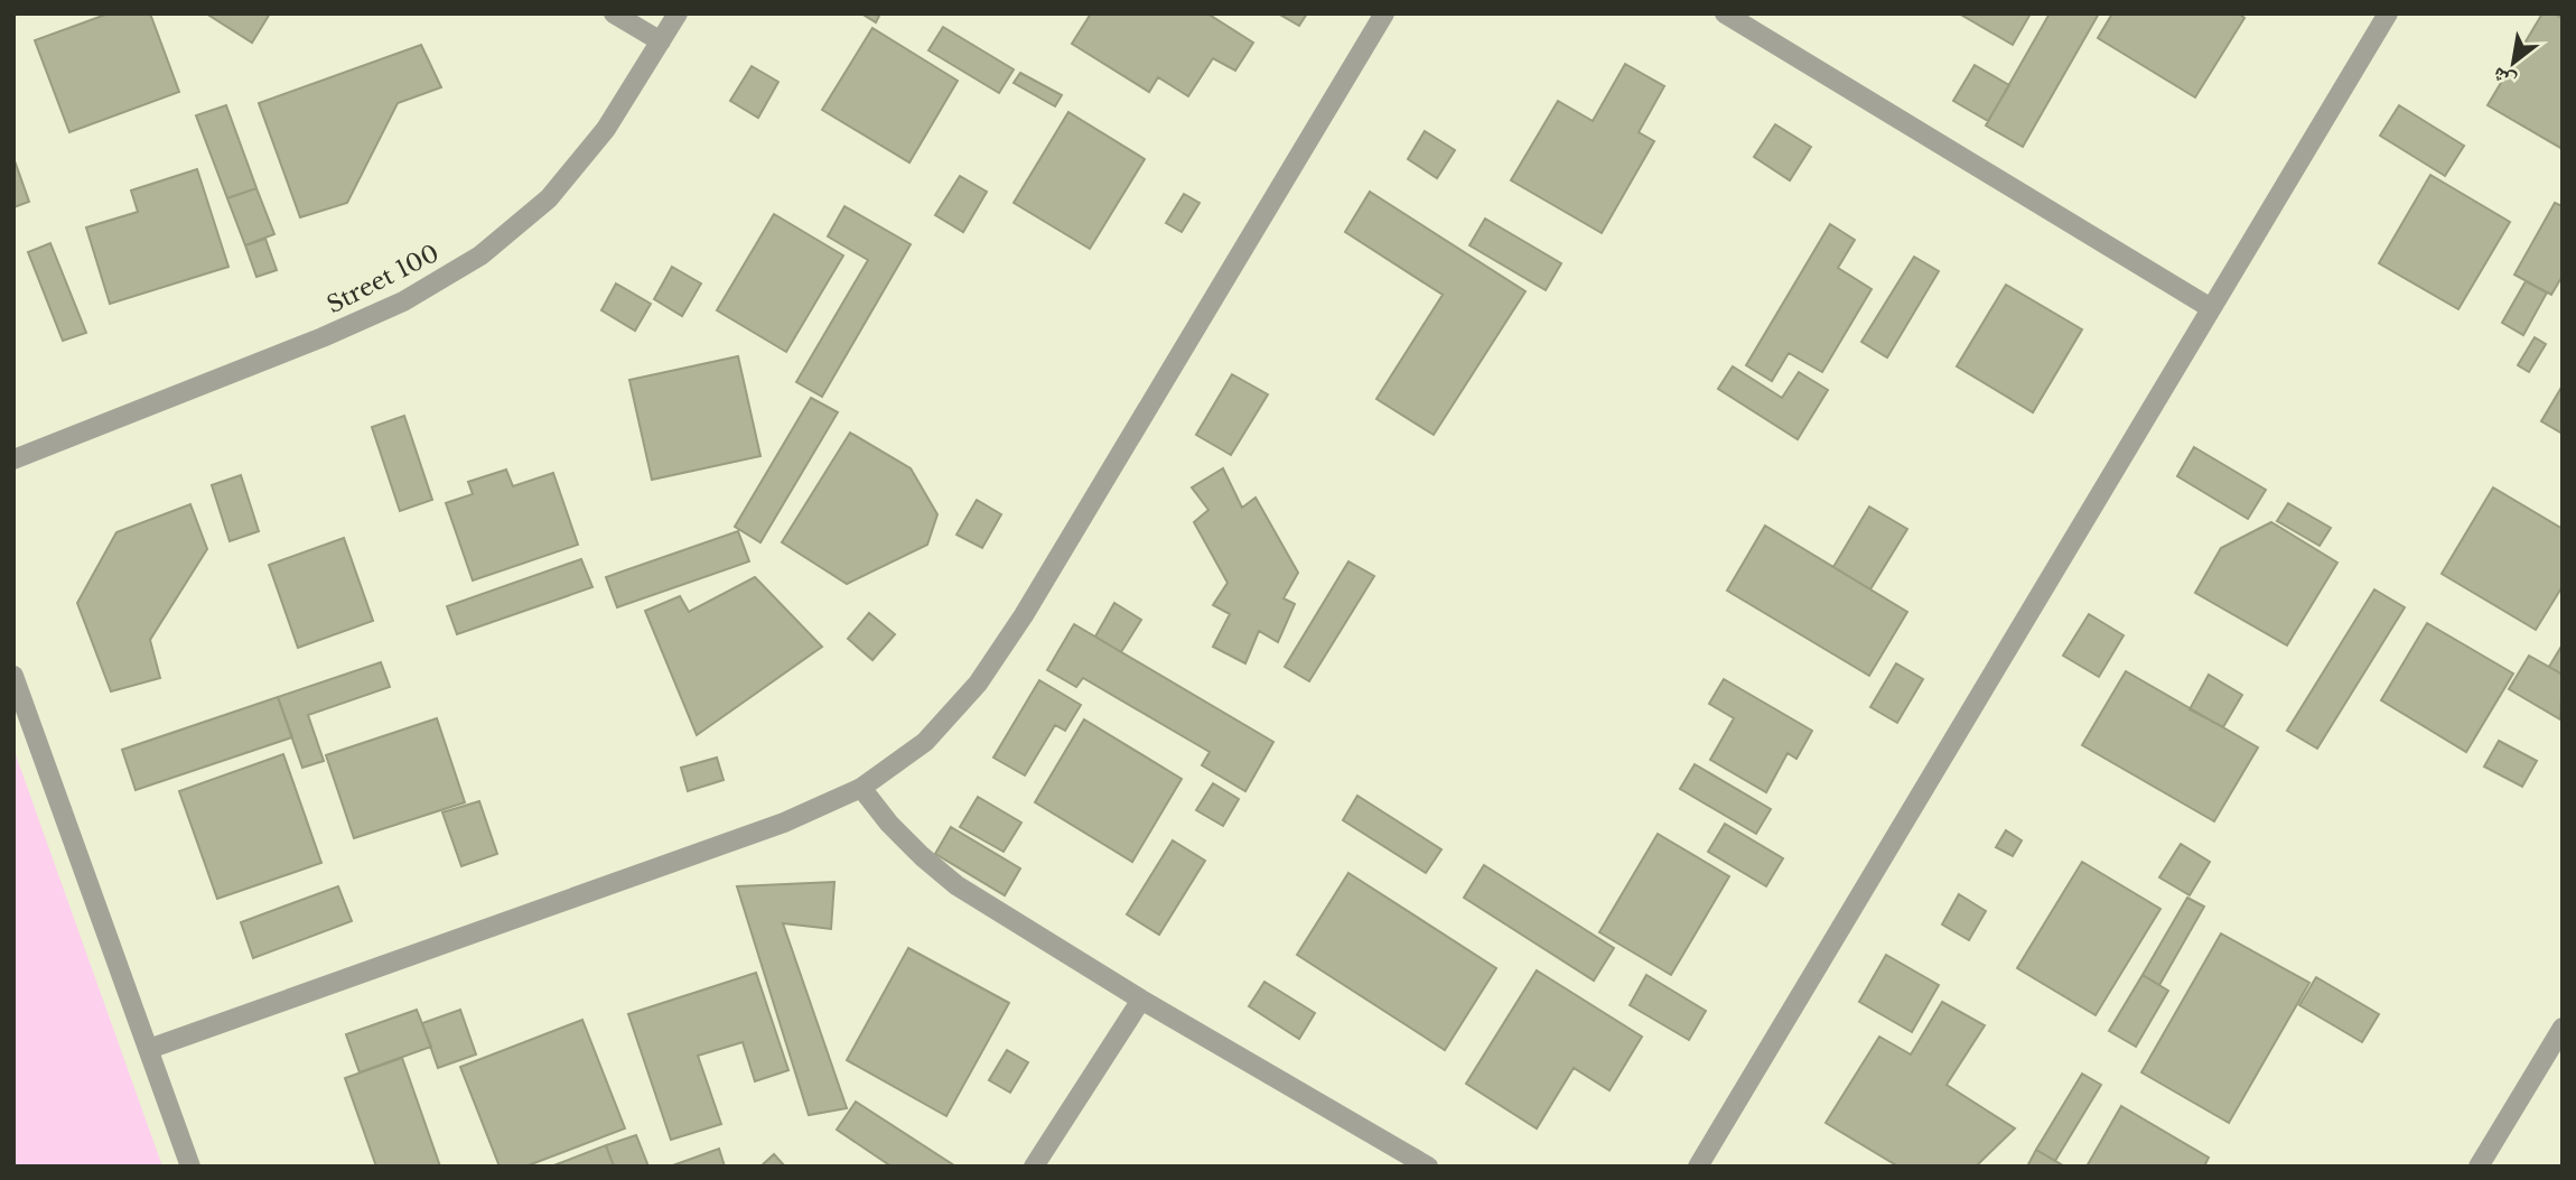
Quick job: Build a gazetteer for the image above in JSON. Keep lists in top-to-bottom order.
{
  "streets": {
    "street": ["Street 100"]
  },
  "north": "bottom left"
}
